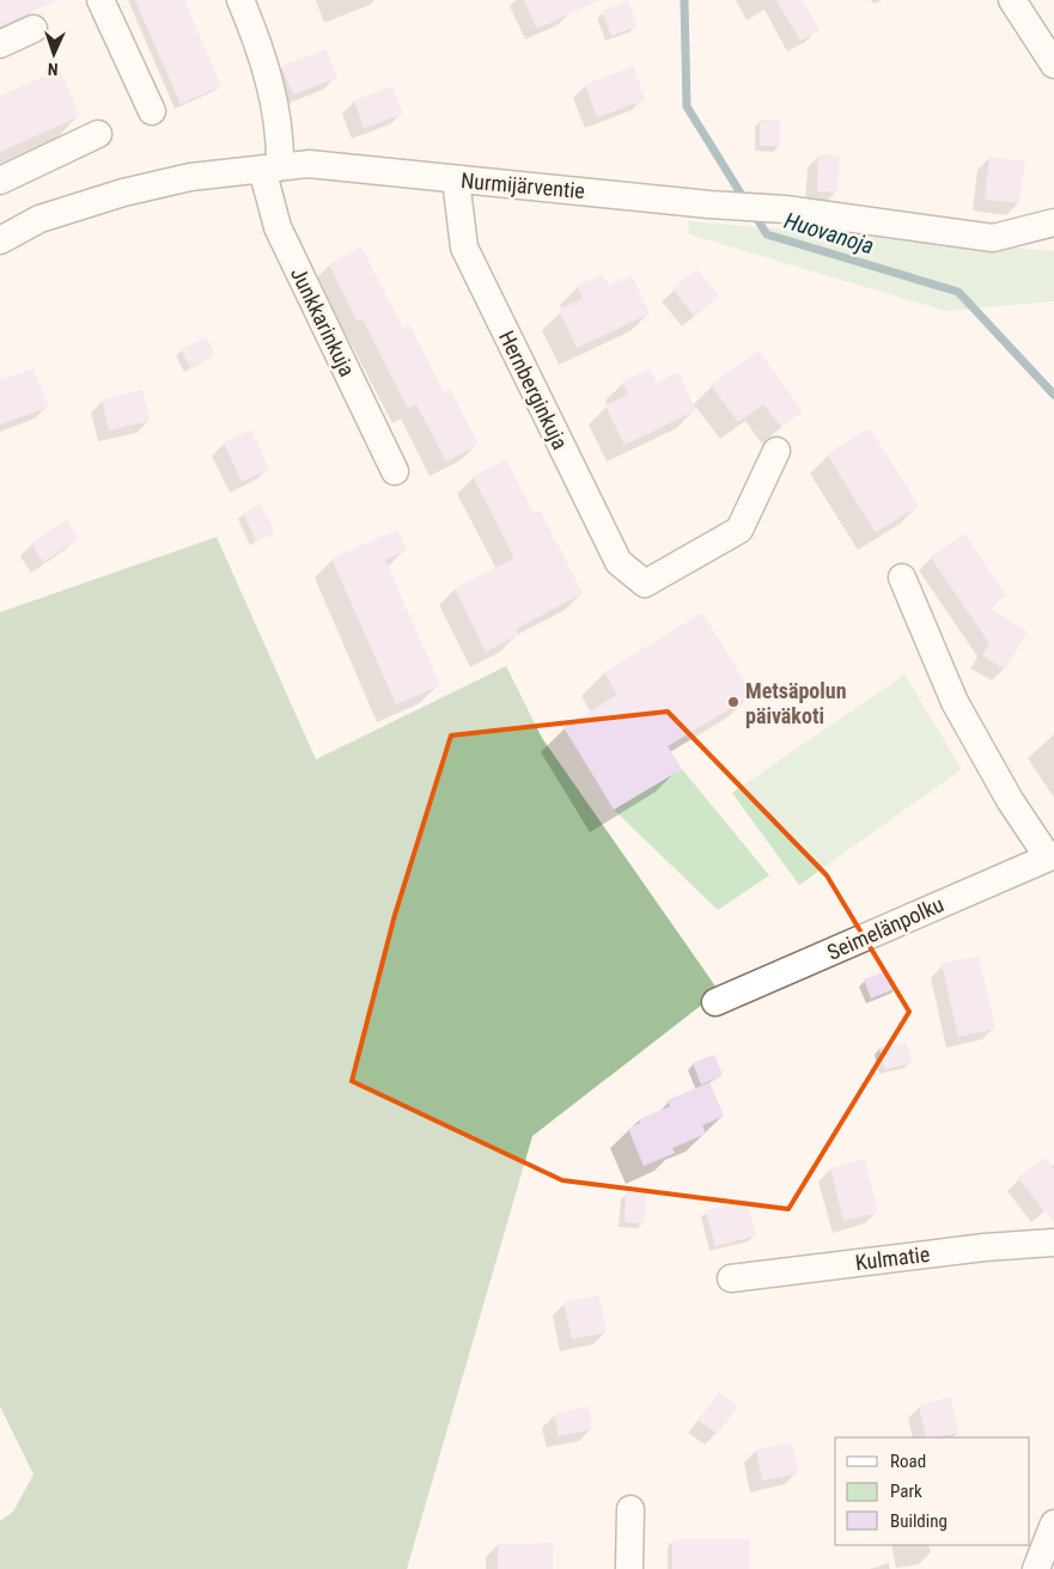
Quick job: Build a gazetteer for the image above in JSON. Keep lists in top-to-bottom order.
{
  "streets": {
    "street": [
      "Nurmijärventie",
      "Junkkarinkuja",
      "Hernberginkuja",
      "Seimelänpolku",
      "Kulmatie"
    ]
  },
  "crossings": [
    ["Nurmijärventie", "Junkkarinkuja"],
    ["Nurmijärventie", "Hernberginkuja"]
  ],
  "water": ["Huovanoja"],
  "places": ["Metsäpolun päiväkoti"],
  "legend": ["Road", "Park", "Building"],
  "north": "bottom"
}
